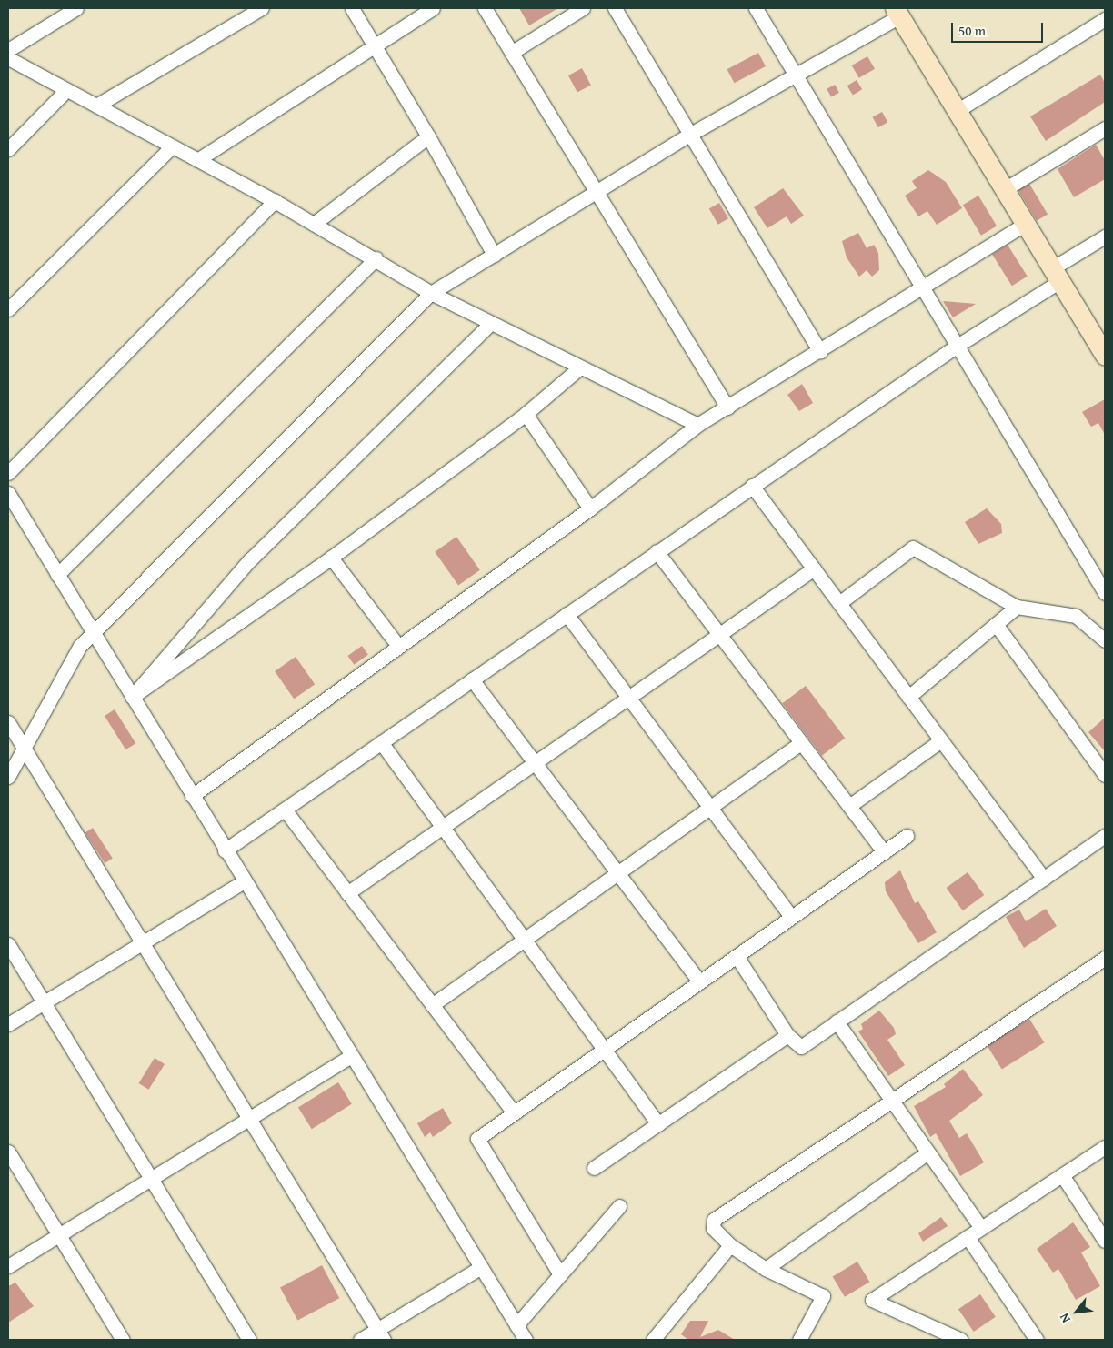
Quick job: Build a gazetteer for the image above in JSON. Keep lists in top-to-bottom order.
{
  "scale_bar": "50 m",
  "north": "bottom left"
}
